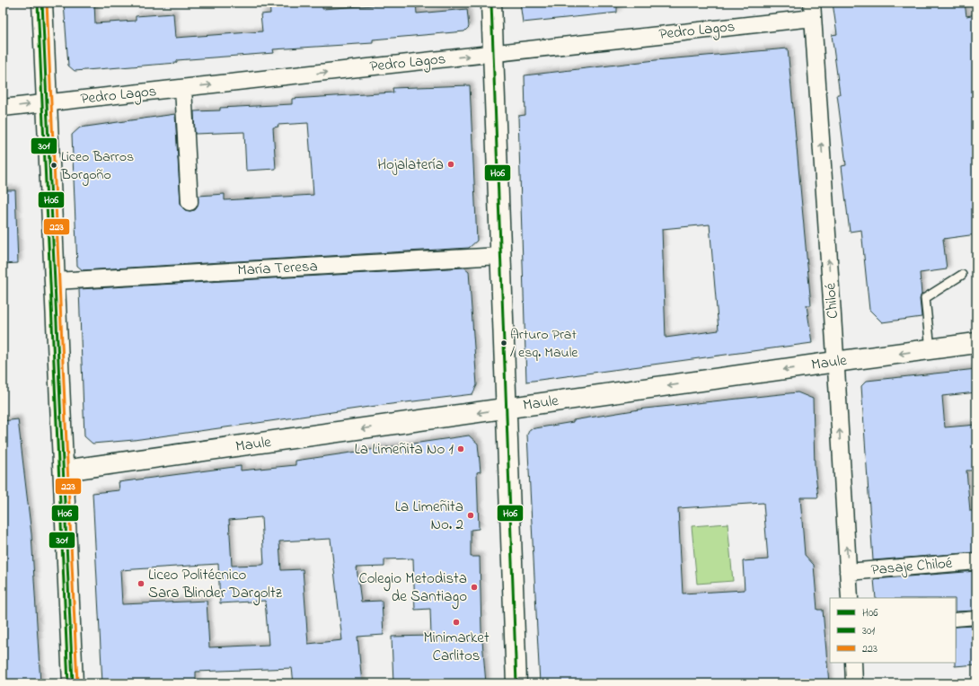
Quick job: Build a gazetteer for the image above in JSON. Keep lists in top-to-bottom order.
{
  "streets": {
    "street": [
      "Pedro Lagos",
      "María Teresa",
      "Chiloé",
      "Maule",
      "Pasaje Chiloé"
    ]
  },
  "crossings": [
    ["Pedro Lagos", "Chiloé"],
    ["Chiloé", "Maule"],
    ["Chiloé", "Pasaje Chiloé"]
  ],
  "one_way": ["Pedro Lagos", "Chiloé", "Maule"],
  "places": [
    "Hojalatería",
    "Liceo Barros Borgoño",
    "Arturo Prat / esq. Maule",
    "La Limeñita No 1",
    "La Limeñita No. 2",
    "Liceo Politécnico Sara Blinder Dargoltz",
    "Colegio Metodista de Santiago",
    "Minimarket Carlitos"
  ],
  "lines": ["transit line H06", "transit line 301", "transit line 223"],
  "legend": ["H06", "301", "223"]
}
